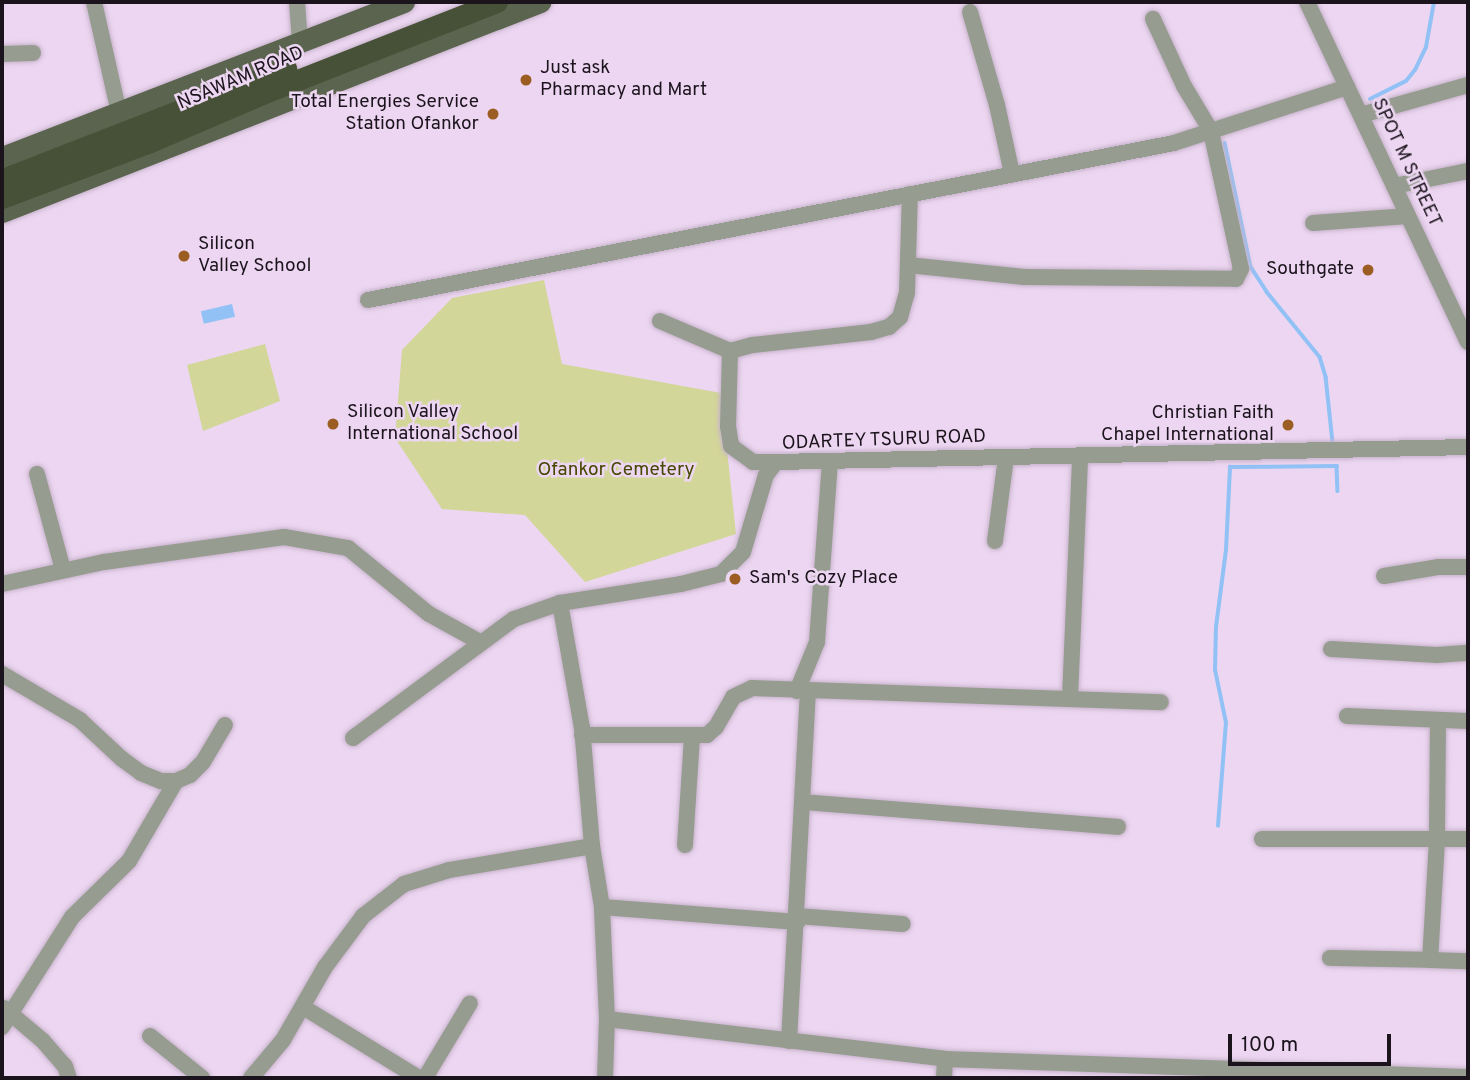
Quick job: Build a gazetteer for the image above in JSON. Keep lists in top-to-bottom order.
{
  "streets": {
    "highway": ["NSAWAM ROAD"],
    "street": ["SPOT M STREET", "ODARTEY TSURU ROAD"]
  },
  "parks": ["Ofankor Cemetery"],
  "places": [
    "Just ask Pharmacy and Mart",
    "Total Energies Service Station Ofankor",
    "Silicon Valley School",
    "Southgate",
    "Silicon Valley International School",
    "Christian Faith Chapel International",
    "Sam's Cozy Place"
  ],
  "scale_bar": "100 m"
}
